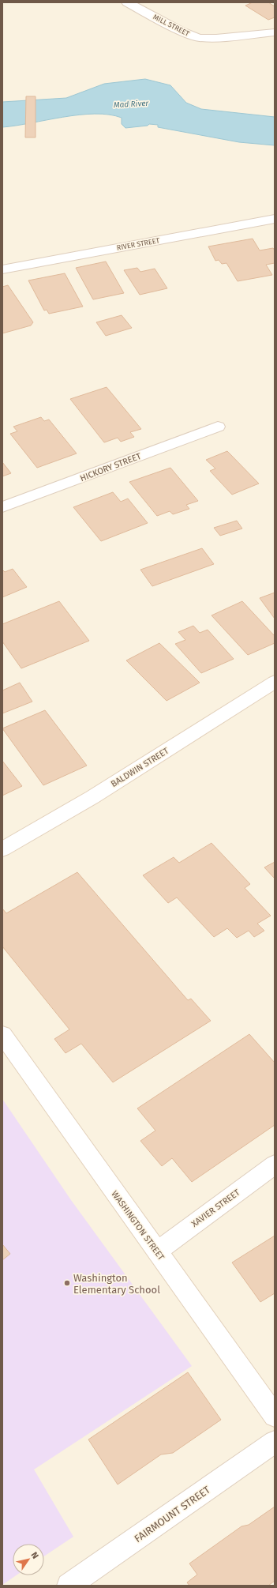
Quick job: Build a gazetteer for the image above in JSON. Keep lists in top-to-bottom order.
{
  "streets": {
    "street": [
      "MILL STREET",
      "RIVER STREET",
      "HICKORY STREET",
      "BALDWIN STREET",
      "XAVIER STREET",
      "WASHINGTON STREET",
      "FAIRMOUNT STREET"
    ]
  },
  "crossings": [
    ["XAVIER STREET", "WASHINGTON STREET"]
  ],
  "water": ["Mad River"],
  "places": ["Washington Elementary School"],
  "north": "top right"
}
